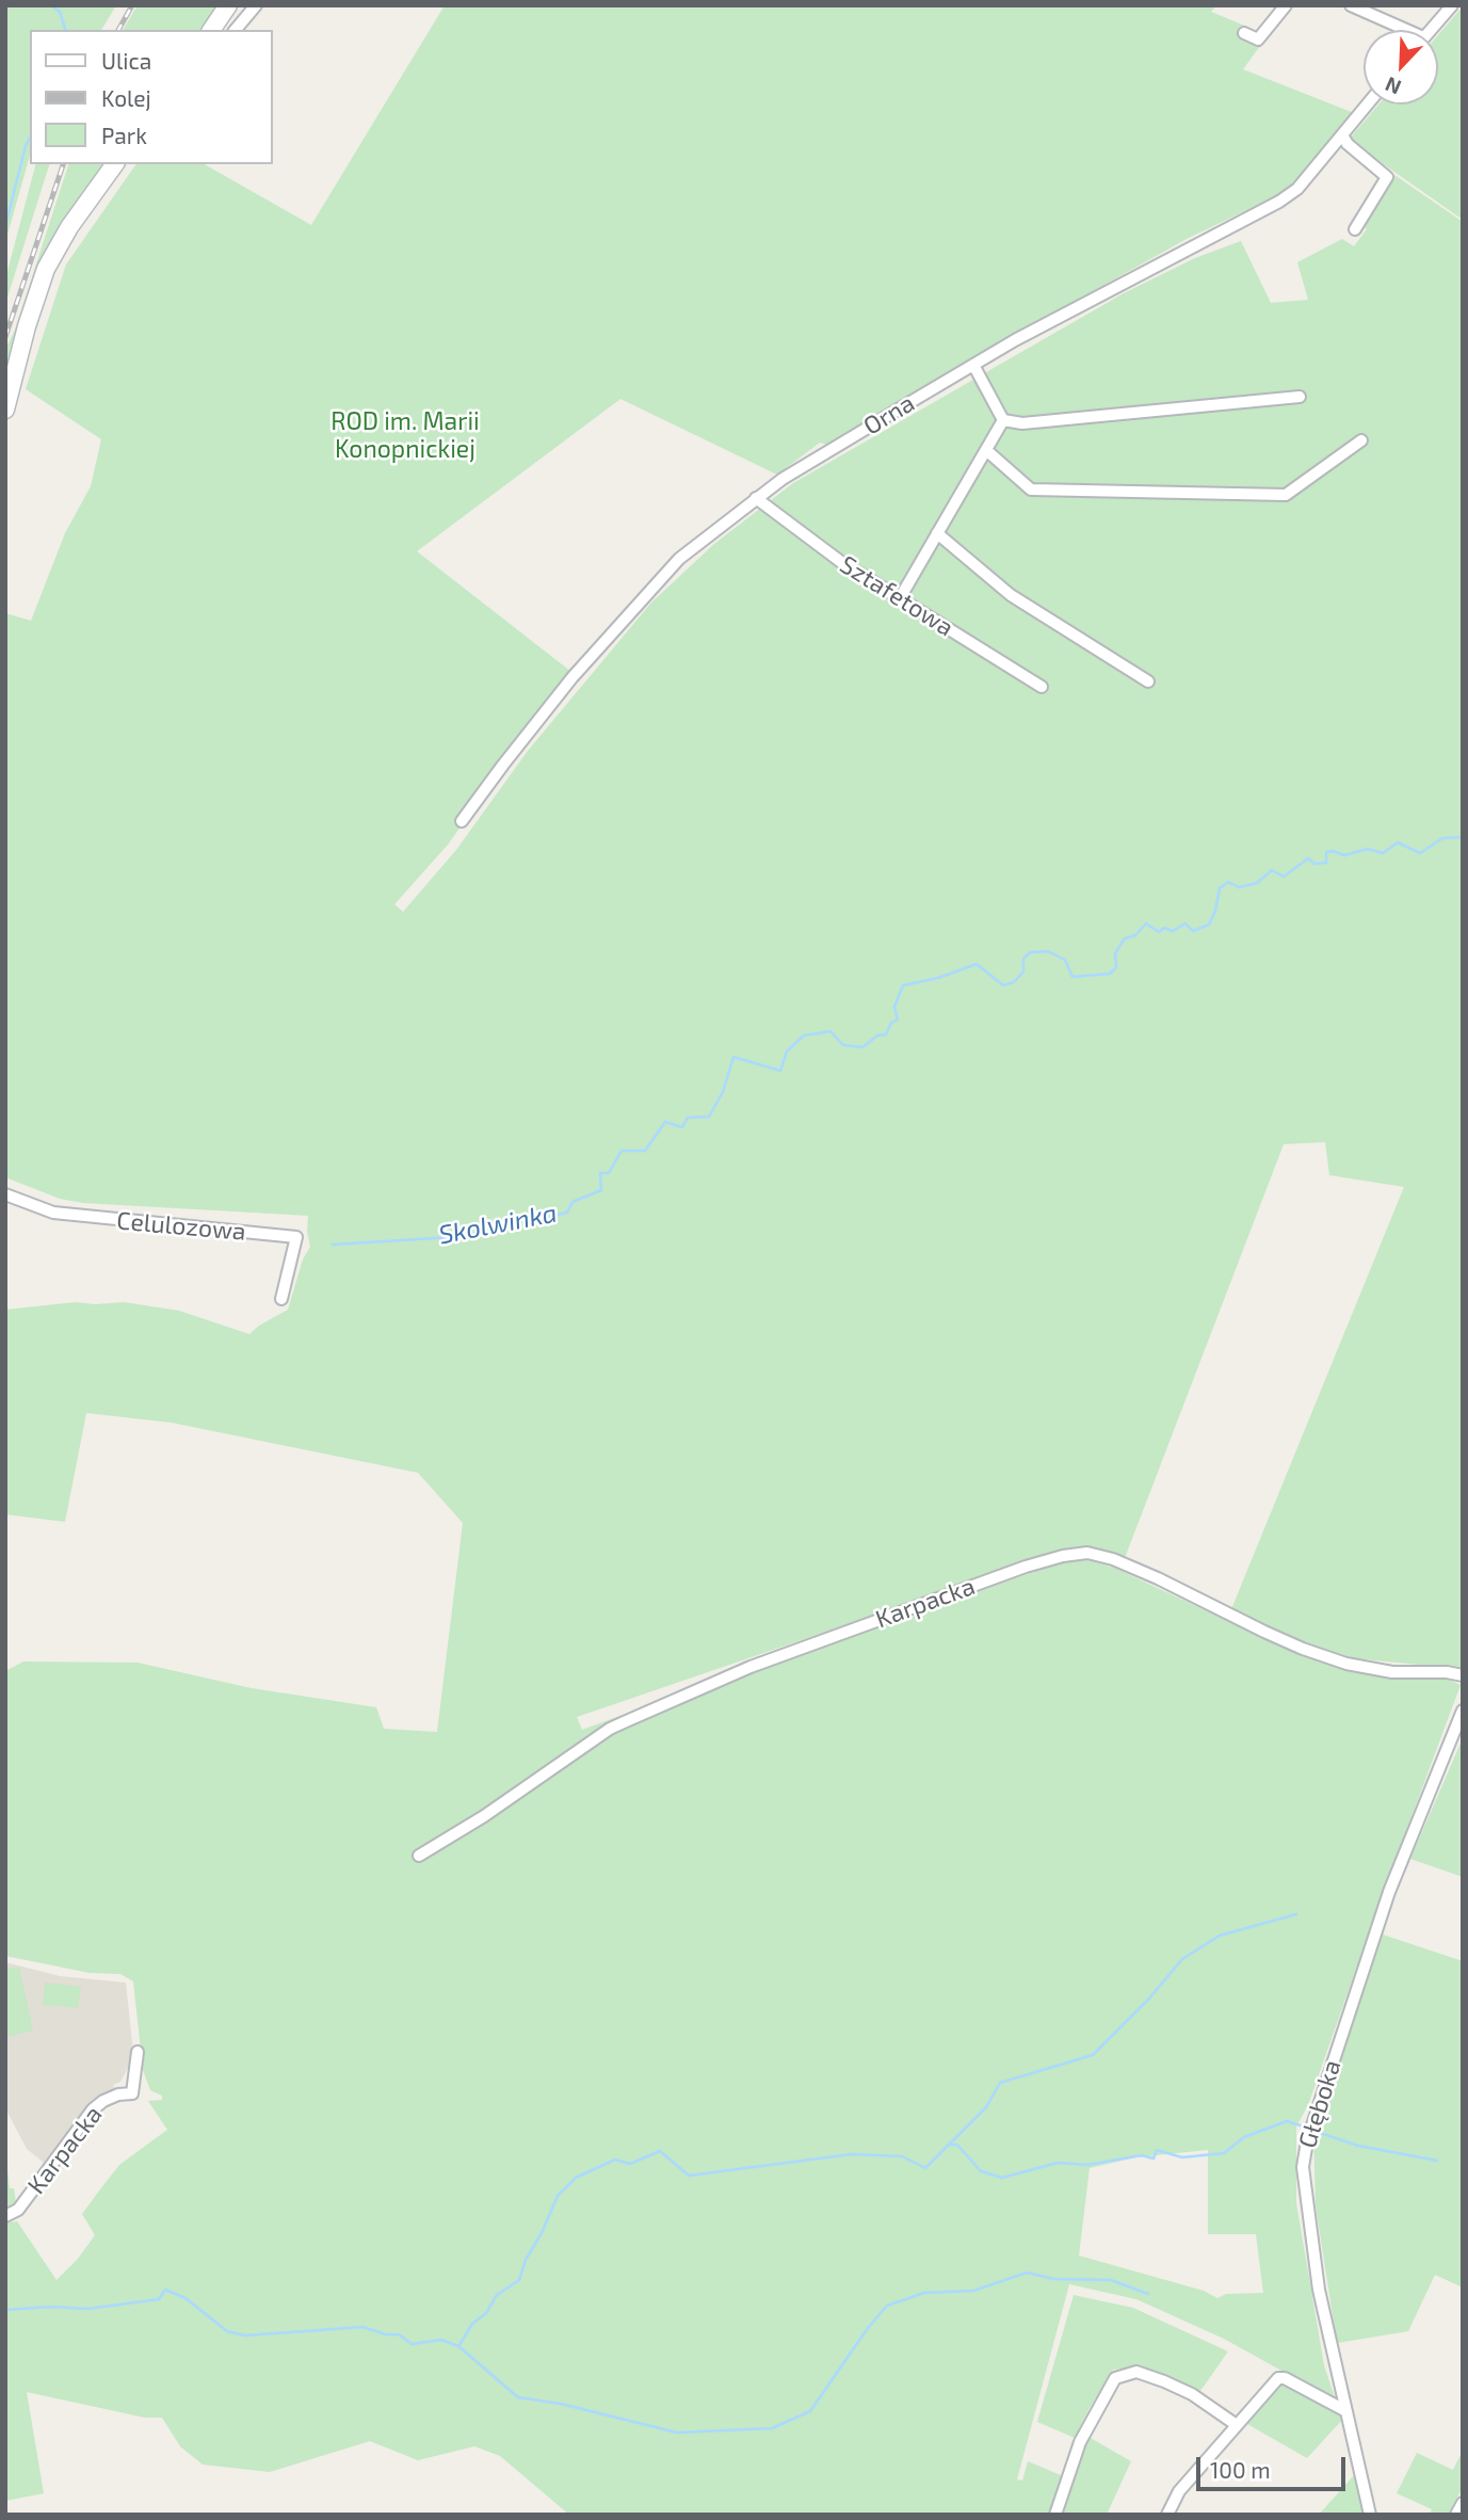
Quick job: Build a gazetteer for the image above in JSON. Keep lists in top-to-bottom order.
{
  "streets": {
    "street": [
      "Orna",
      "Sztafetowa",
      "Celulozowa",
      "Karpacka",
      "Głęboka"
    ]
  },
  "crossings": [
    ["Orna", "Sztafetowa"]
  ],
  "water": ["Skolwinka"],
  "parks": ["ROD im. Marii Konopnickiej"],
  "legend": ["Ulica", "Kolej", "Park"],
  "scale_bar": "100 m",
  "north": "bottom left"
}
